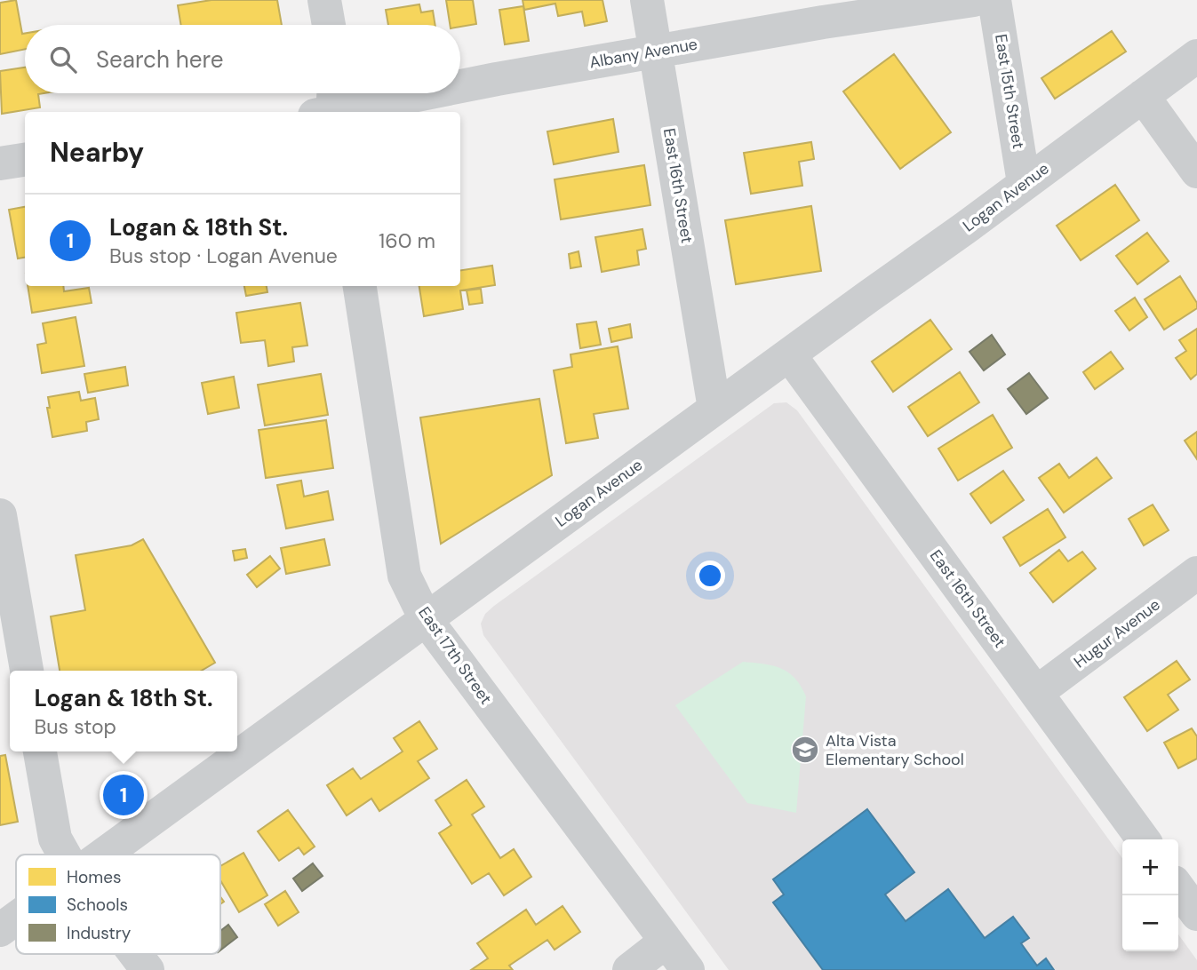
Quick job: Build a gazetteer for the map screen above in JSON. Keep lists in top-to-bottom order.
{
  "streets": {
    "street": [
      "Albany Avenue",
      "East 15th Street",
      "East 16th Street",
      "Logan Avenue",
      "Hugur Avenue",
      "East 17th Street"
    ]
  },
  "crossings": [
    ["Albany Avenue", "East 16th Street"],
    ["East 15th Street", "Logan Avenue"],
    ["East 16th Street", "Logan Avenue"],
    ["East 16th Street", "Hugur Avenue"],
    ["Logan Avenue", "East 17th Street"]
  ],
  "places": {
    "school or university": ["Alta Vista Elementary School"]
  },
  "legend": ["Homes", "Schools", "Industry"],
  "page": {
    "search": "Search here",
    "heading": "Nearby",
    "list": [
      {
        "mark": "1",
        "name": "Logan & 18th St.",
        "note": "Bus stop · Logan Avenue",
        "value": "160 m"
      }
    ],
    "popup": ["Logan & 18th St.", "Bus stop"],
    "pins": "1",
    "map_buttons": ["+", "−"]
  }
}
